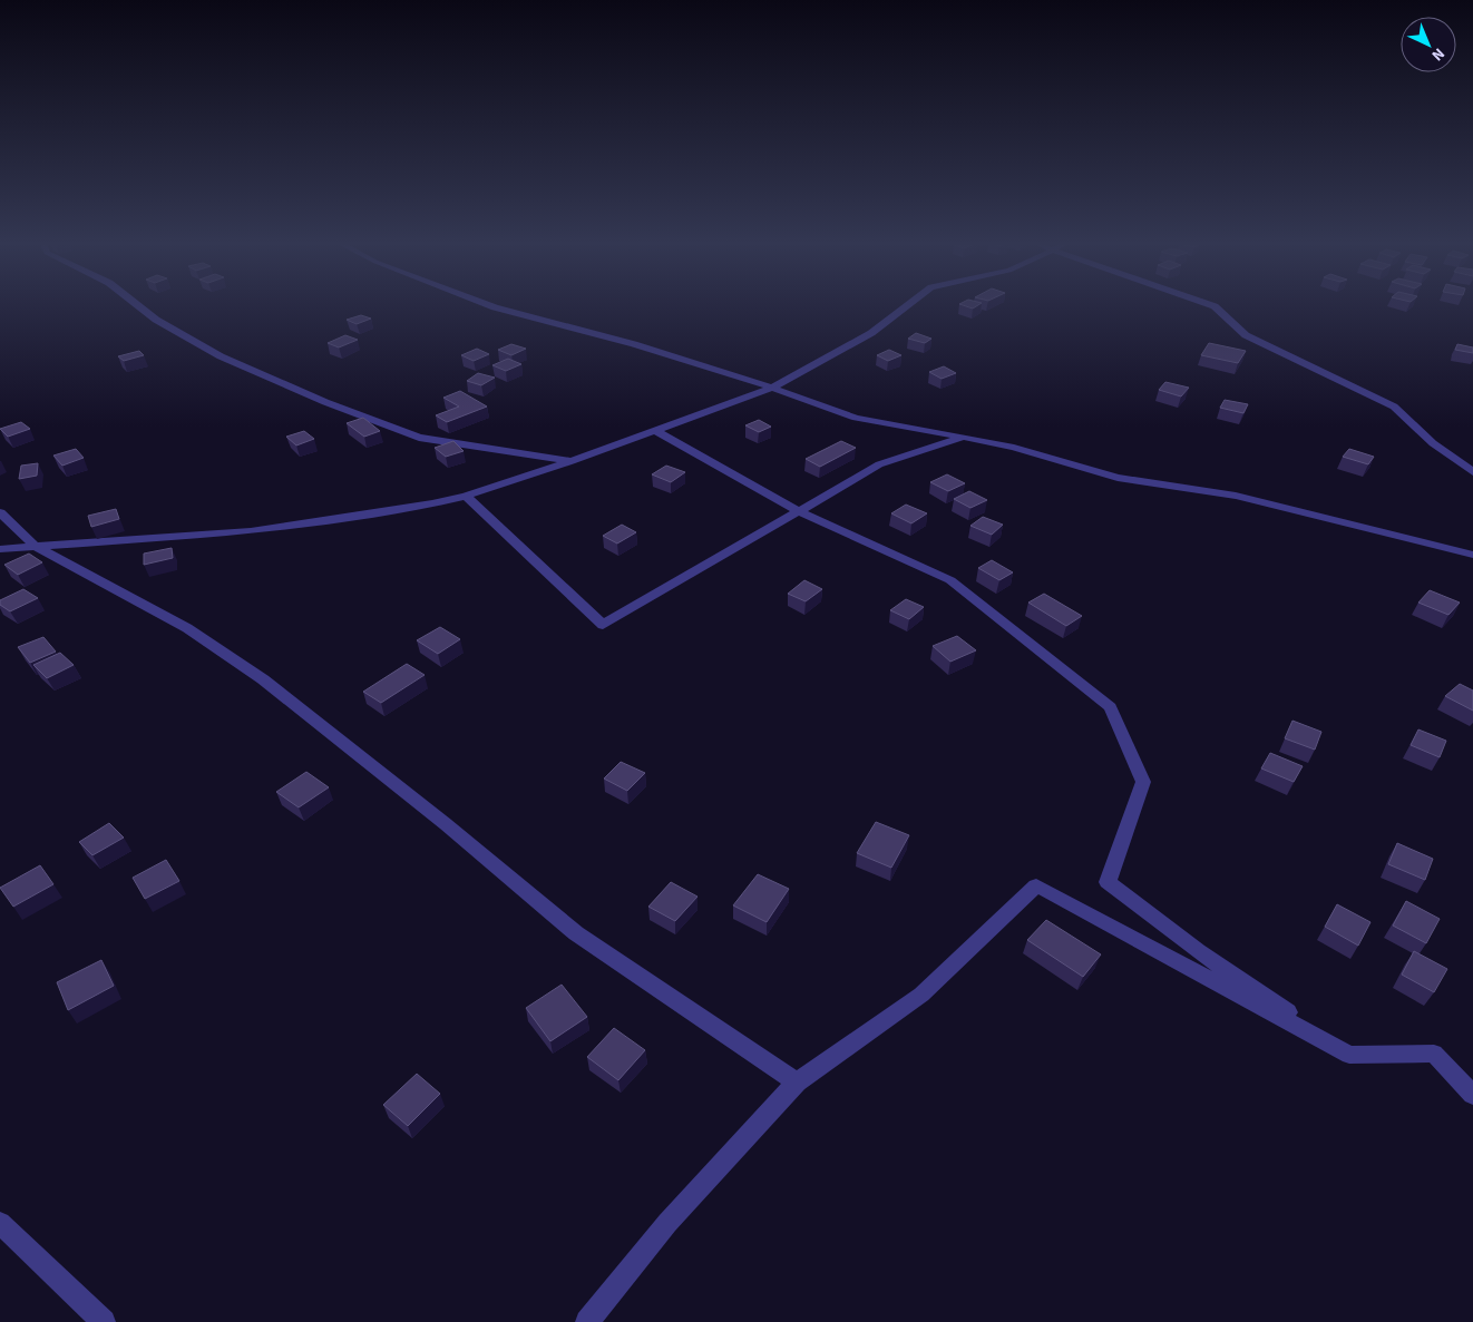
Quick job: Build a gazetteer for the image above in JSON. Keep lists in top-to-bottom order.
{
  "north": "bottom right"
}
